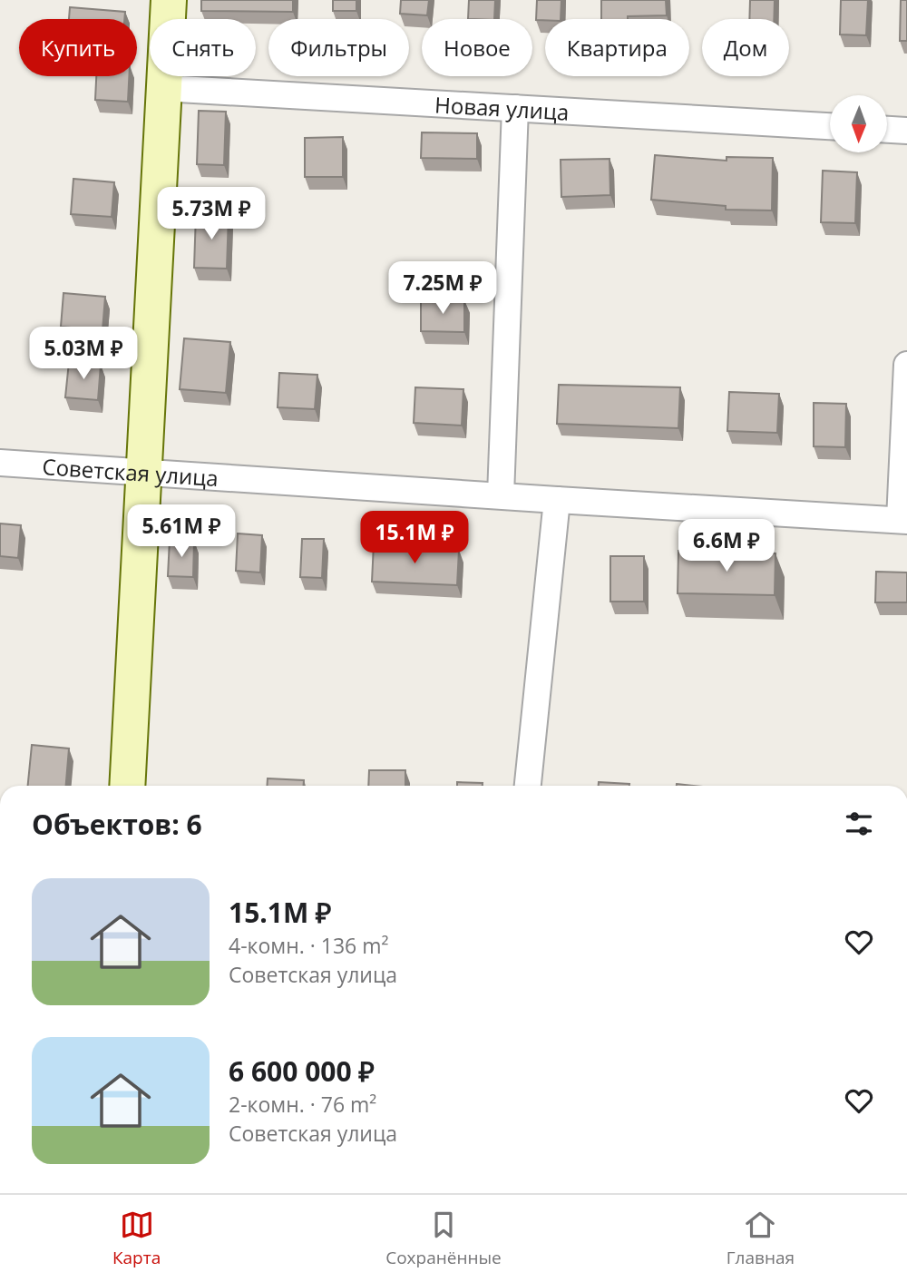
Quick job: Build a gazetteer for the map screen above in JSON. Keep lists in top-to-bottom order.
{
  "streets": {
    "street": ["Новая улица", "Советская улица"]
  },
  "north": "bottom",
  "page": {
    "chip": [
      "Купить",
      "Снять",
      "Фильтры",
      "Новое",
      "Квартира",
      "Дом"
    ],
    "price": [
      "5.73M ₽",
      "7.25M ₽",
      "5.03M ₽",
      "5.61M ₽",
      "15.1M ₽",
      "6.6M ₽"
    ],
    "heading": "Объектов: 6",
    "list": [
      {
        "name": "15.1M ₽",
        "note": "4-комн. · 136 m² · Советская улица"
      },
      {
        "name": "6 600 000 ₽",
        "note": "2-комн. · 76 m² · Советская улица"
      }
    ],
    "tabs": ["Карта", "Сохранённые", "Главная"]
  }
}
